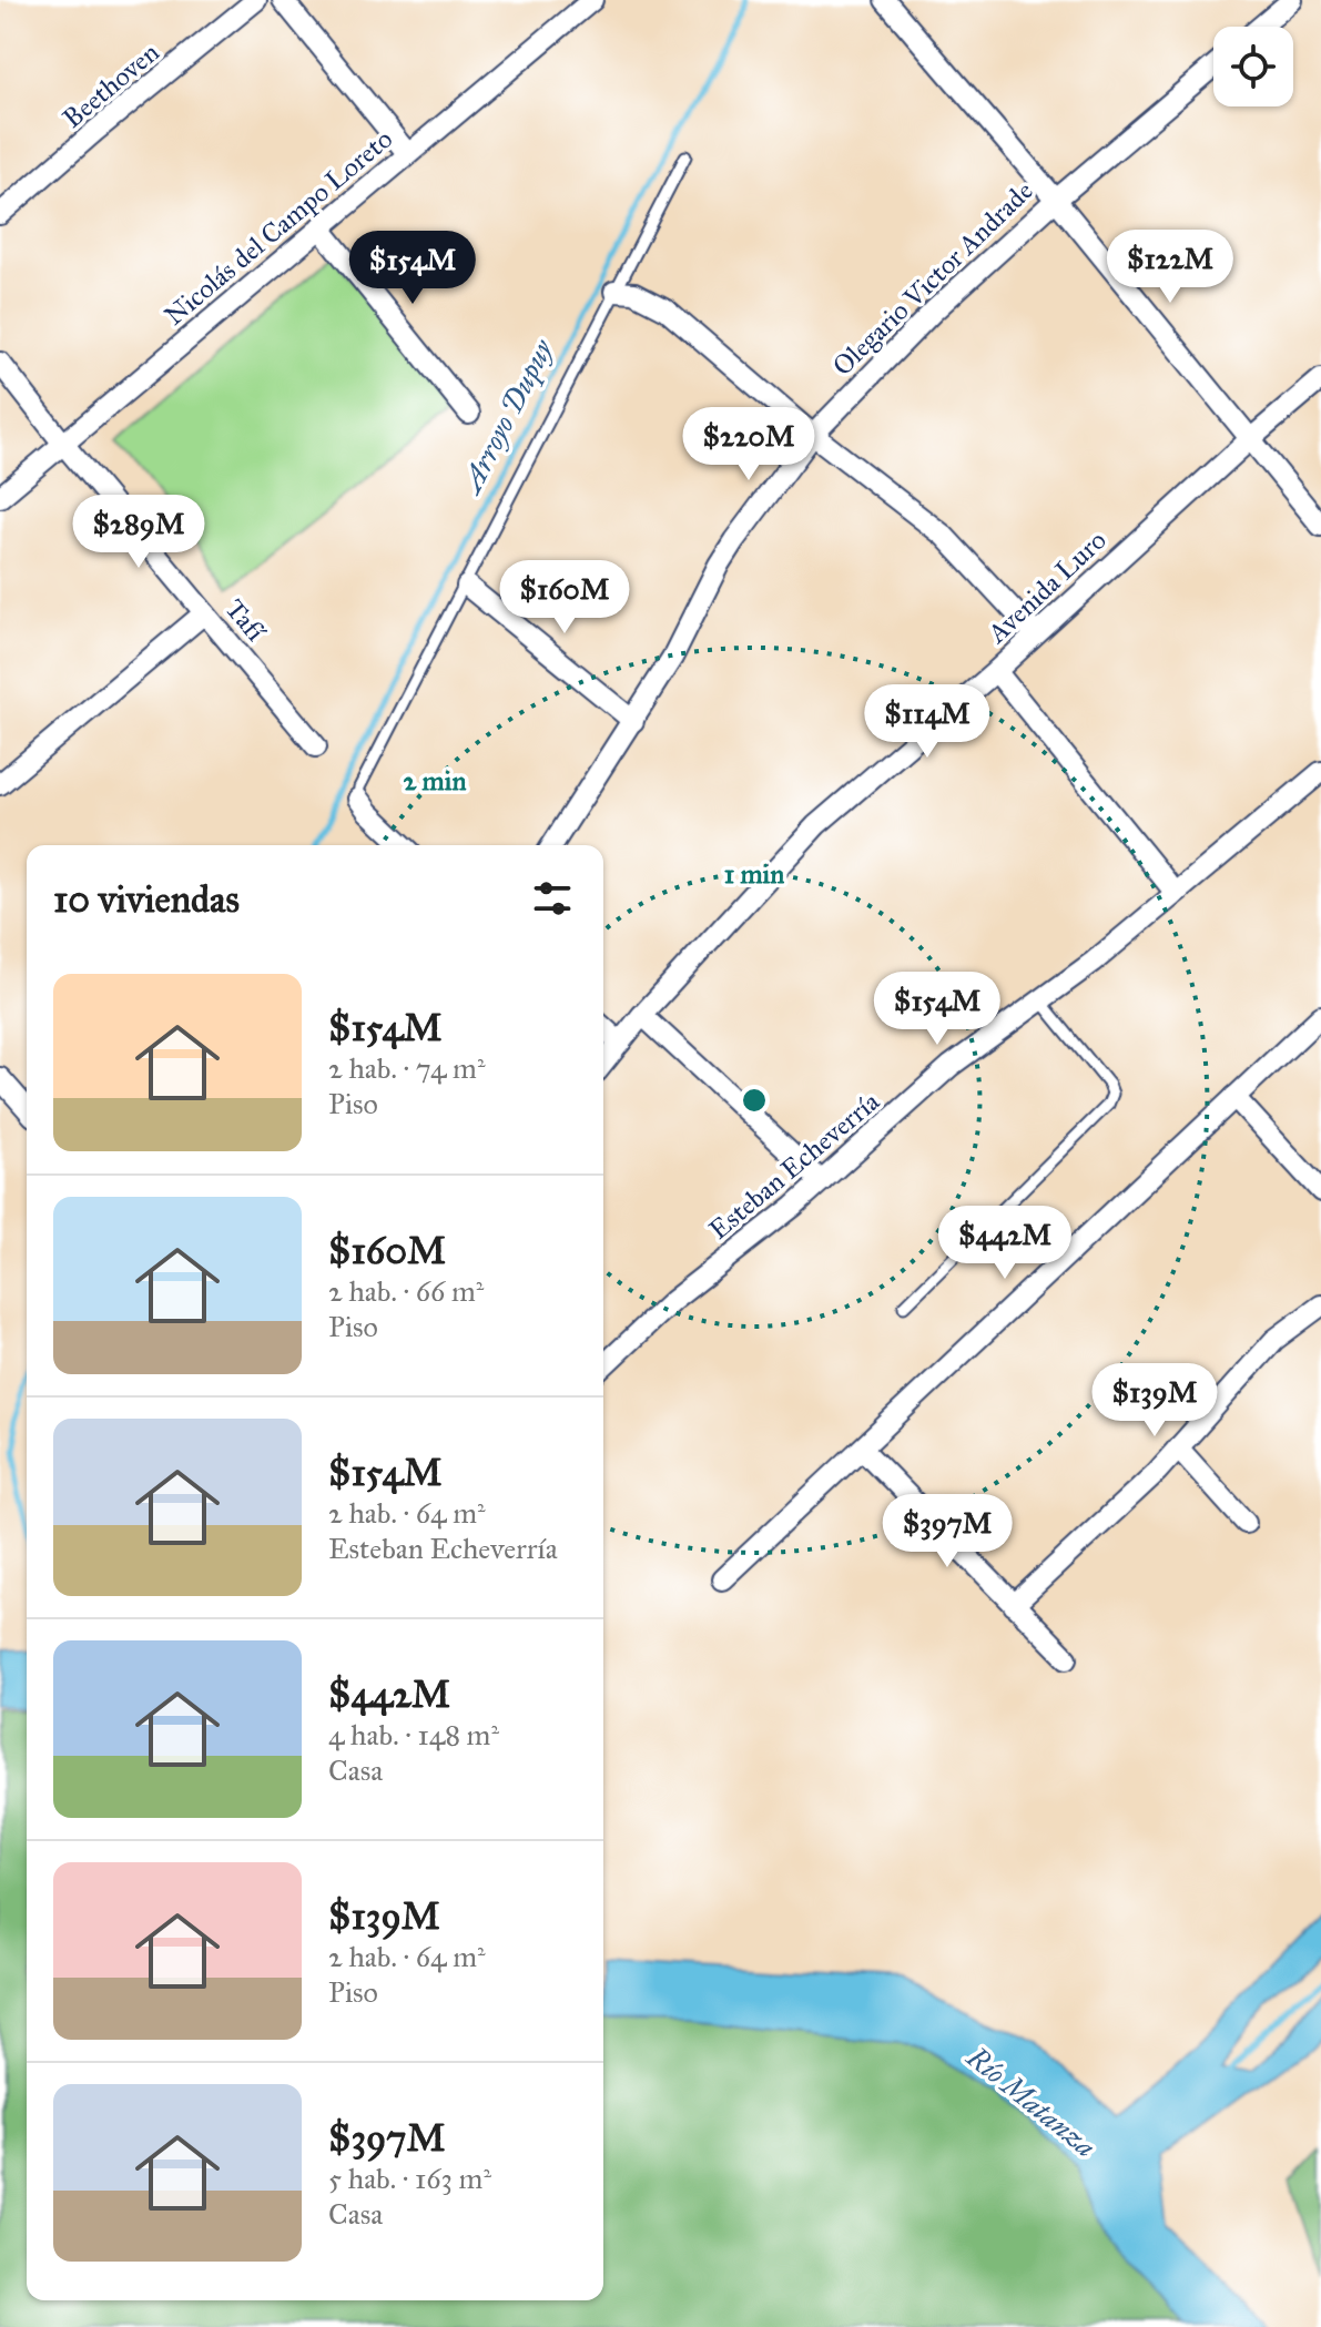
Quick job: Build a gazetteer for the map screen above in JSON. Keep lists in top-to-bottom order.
{
  "streets": {
    "street": [
      "Beethoven",
      "Nicolás del Campo Loreto",
      "Olegario Victor Andrade",
      "Avenida Luro",
      "Tafí",
      "Esteban Echeverría"
    ]
  },
  "crossings": [
    ["Nicolás del Campo Loreto", "Tafí"]
  ],
  "water": ["Arroyo Dupuy", "Río Matanza"],
  "page": {
    "price": [
      "$122M",
      "$154M",
      "$220M",
      "$289M",
      "$160M",
      "$114M",
      "$154M",
      "$442M",
      "$139M",
      "$397M"
    ],
    "heading": "10 viviendas",
    "list": [
      {
        "name": "$154M",
        "note": "2 hab. · 74 m² · Piso"
      },
      {
        "name": "$160M",
        "note": "2 hab. · 66 m² · Piso"
      },
      {
        "name": "$154M",
        "note": "2 hab. · 64 m² · Esteban Echeverría"
      },
      {
        "name": "$442M",
        "note": "4 hab. · 148 m² · Casa"
      },
      {
        "name": "$139M",
        "note": "2 hab. · 64 m² · Piso"
      },
      {
        "name": "$397M",
        "note": "5 hab. · 163 m² · Casa"
      }
    ]
  },
  "rings": ["2 min", "1 min"]
}
